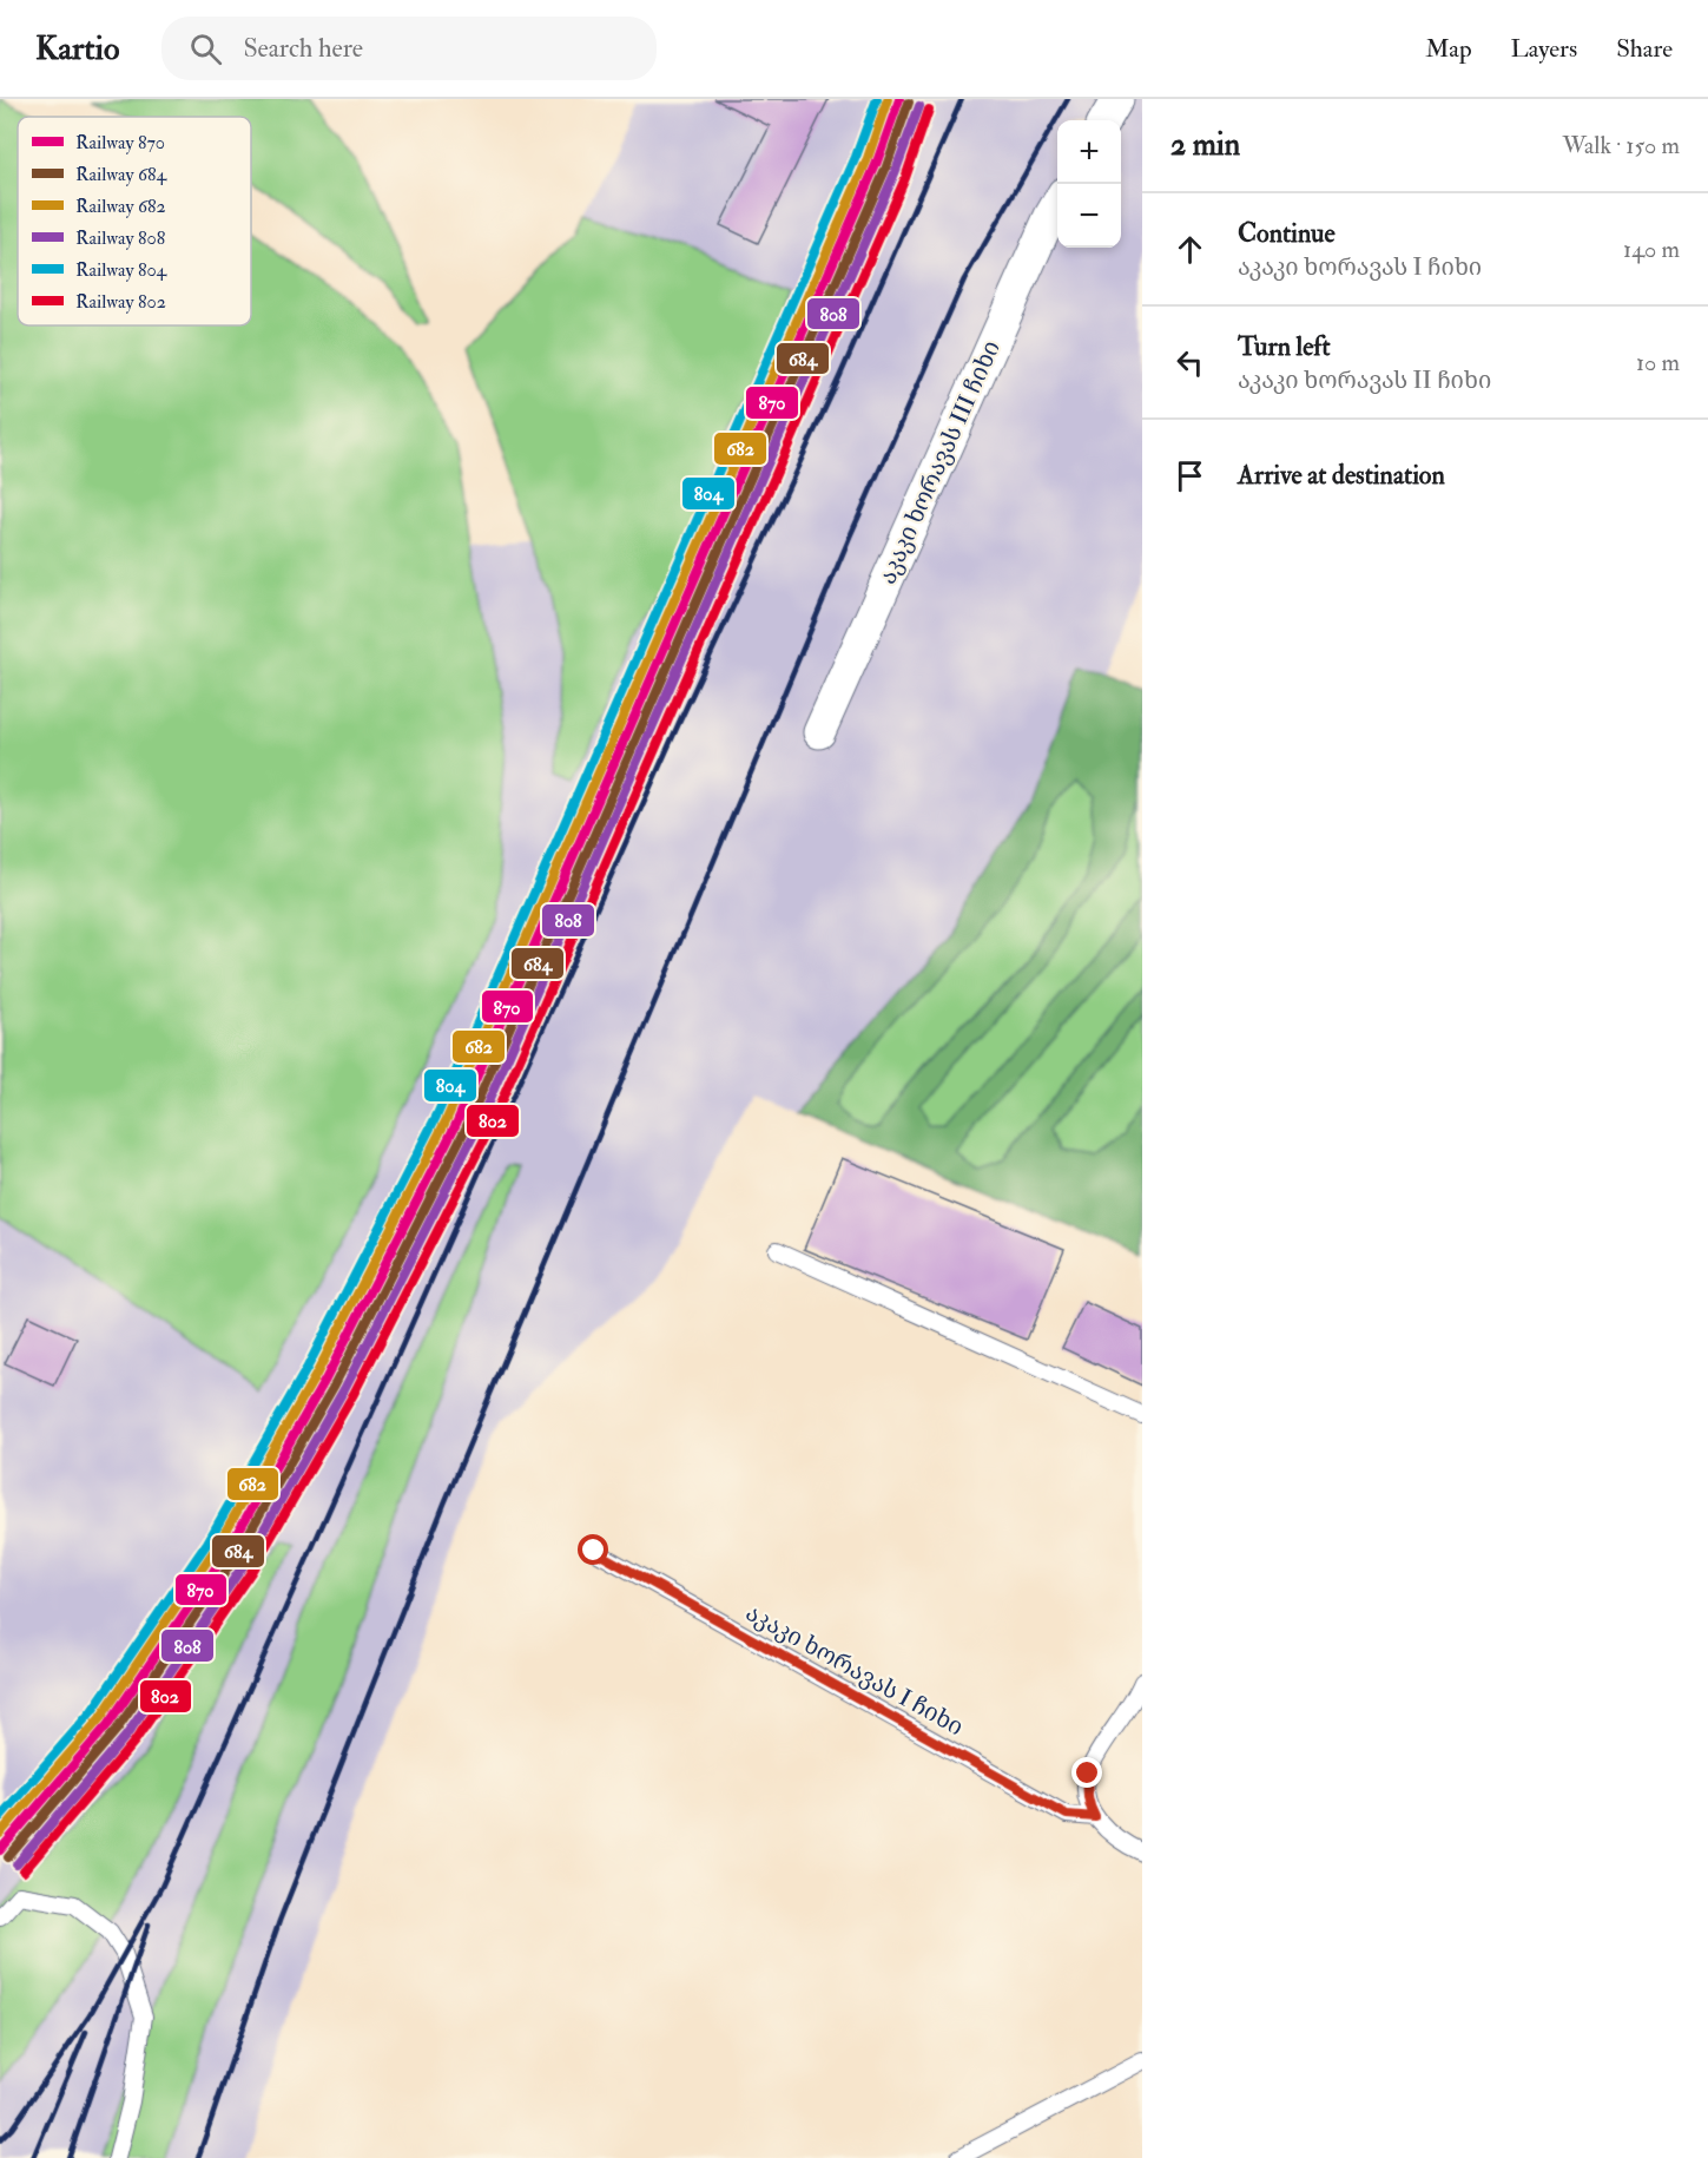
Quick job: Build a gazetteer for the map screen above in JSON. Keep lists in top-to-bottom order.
{
  "streets": {
    "street": ["აკაკი ხორავას III ჩიხი"],
    "lane": ["აკაკი ხორავას I ჩიხი"]
  },
  "lines": [
    "rail line 870",
    "rail line 682",
    "rail line 804",
    "rail line 684",
    "rail line 808",
    "rail line 802"
  ],
  "legend": [
    "Railway 870",
    "Railway 684",
    "Railway 682",
    "Railway 808",
    "Railway 804",
    "Railway 802"
  ],
  "page": {
    "header": "Kartio",
    "search": "Search here",
    "nav": ["Map", "Layers", "Share"],
    "heading": ["2 min", "Walk · 150 m"],
    "map_buttons": ["+", "−"],
    "list": [
      ["Continue", "აკაკი ხორავას I ჩიხი", "140 m"],
      ["Turn left", "აკაკი ხორავას II ჩიხი", "10 m"],
      "Arrive at destination"
    ]
  }
}
